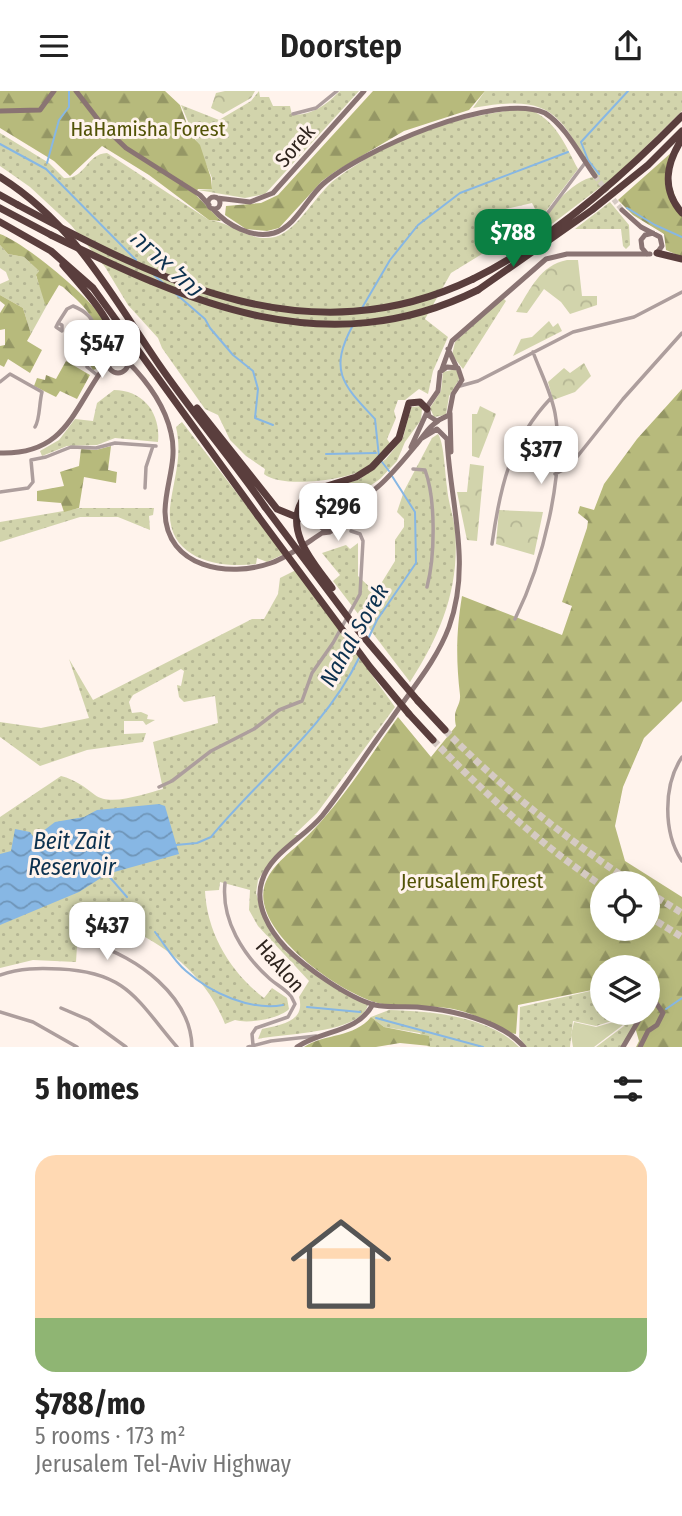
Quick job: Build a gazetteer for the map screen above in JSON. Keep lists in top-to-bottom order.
{
  "streets": {
    "main road": ["Sorek"],
    "street": ["HaAlon"]
  },
  "water": ["נחל ארזה", "Nahal Sorek", "Beit Zait Reservoir"],
  "parks": ["HaHamisha Forest", "Jerusalem Forest"],
  "page": {
    "header": "Doorstep",
    "price": [
      "$788",
      "$547",
      "$377",
      "$296",
      "$437"
    ],
    "heading": "5 homes",
    "list": [
      {
        "name": "$788/mo",
        "note": "5 rooms · 173 m² · Jerusalem Tel-Aviv Highway"
      }
    ]
  }
}
